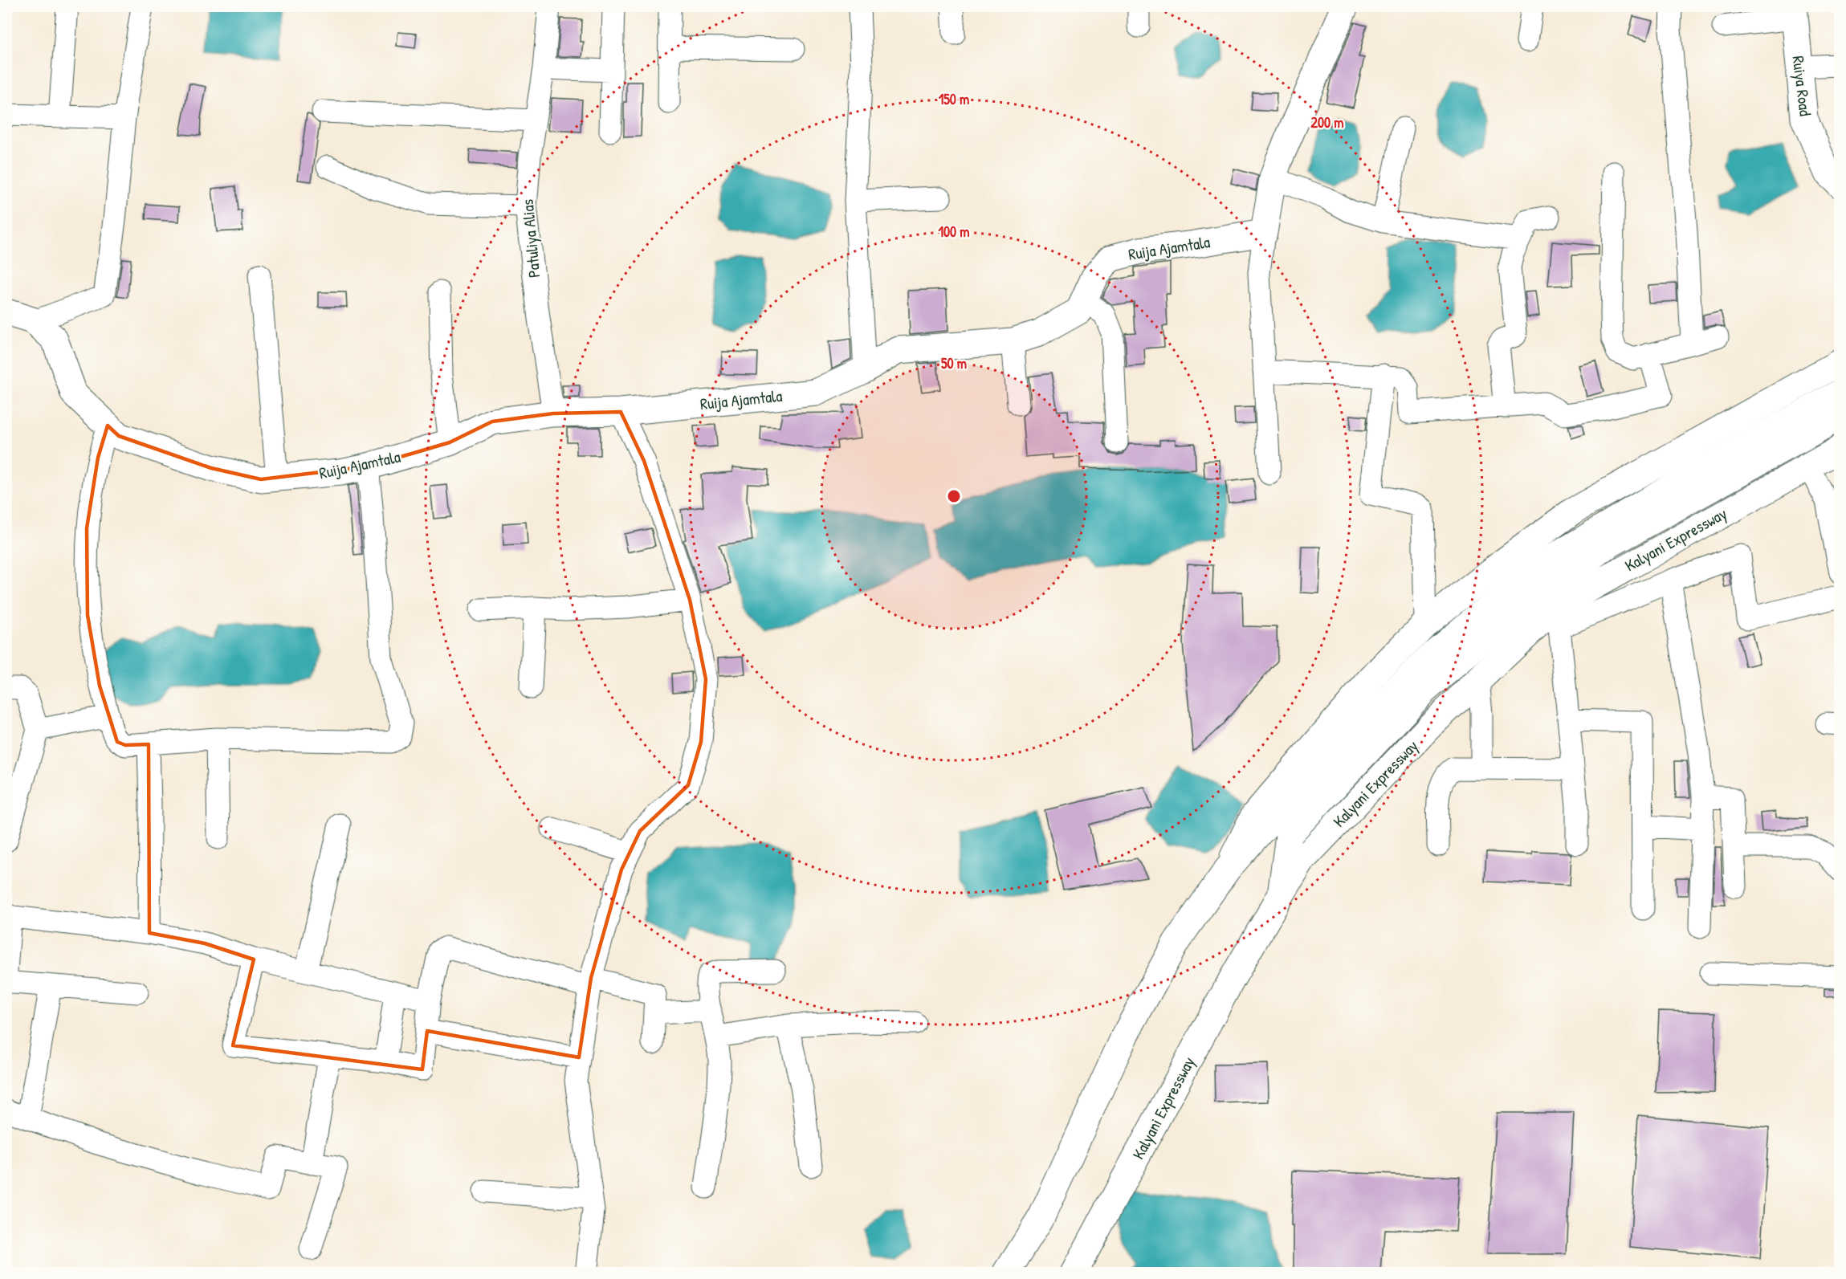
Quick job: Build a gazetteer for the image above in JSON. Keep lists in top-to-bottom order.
{
  "streets": {
    "main road": ["Ruiya Road", "Ruija Ajamtala", "Kalyani Expressway"],
    "street": ["Patuliya Alias"]
  },
  "crossings": [
    ["Patuliya Alias", "Ruija Ajamtala"]
  ],
  "rings": [
    "150 m",
    "200 m",
    "100 m",
    "50 m"
  ]
}
